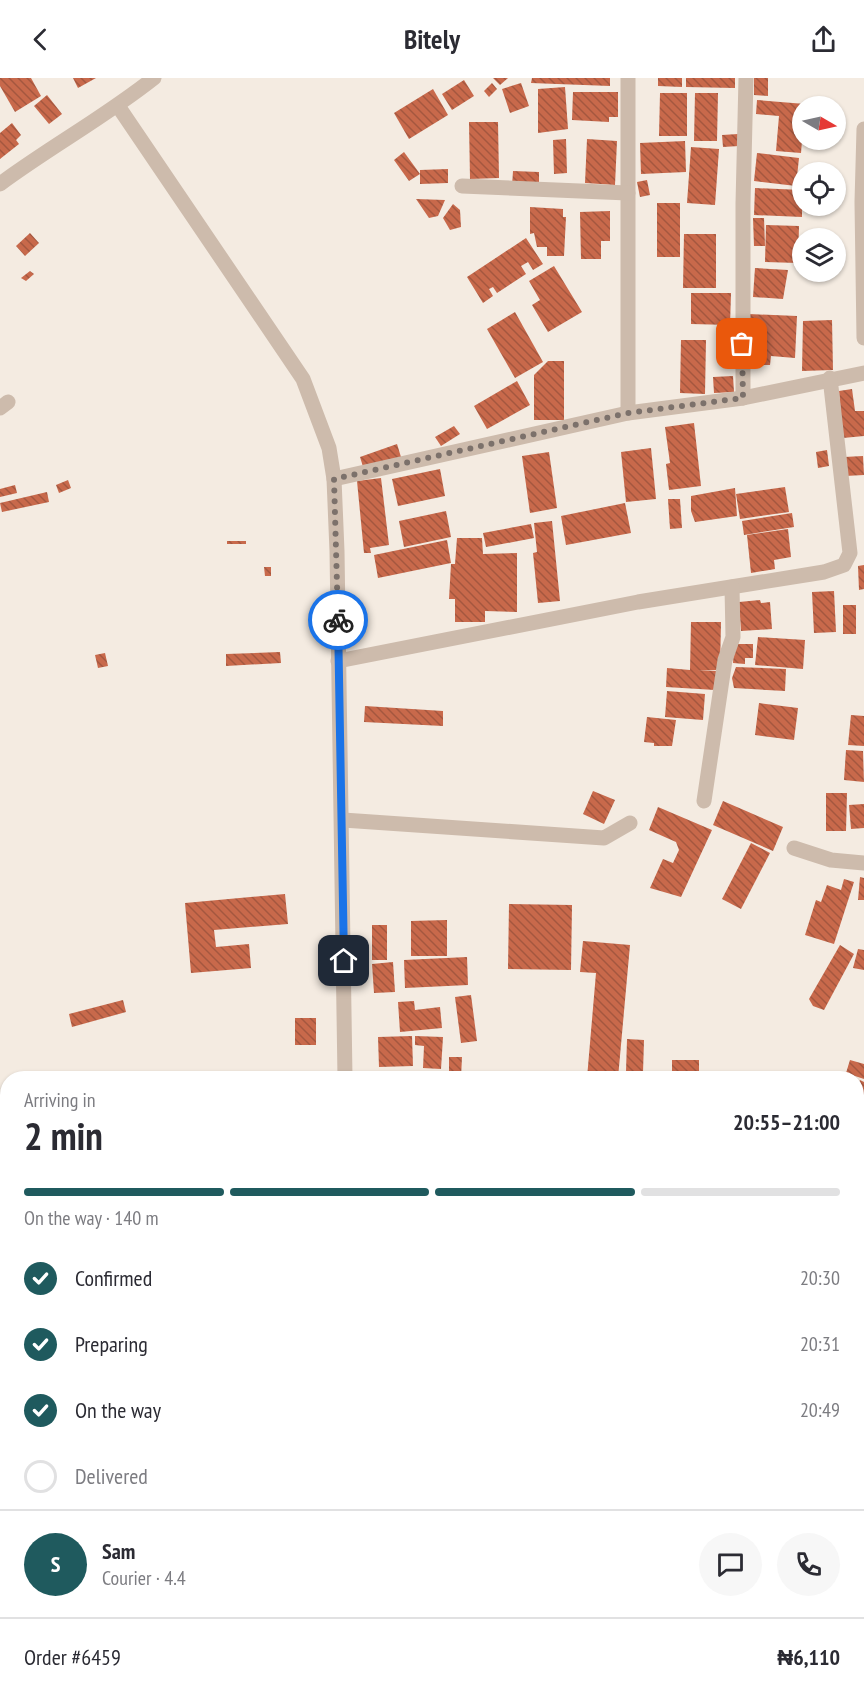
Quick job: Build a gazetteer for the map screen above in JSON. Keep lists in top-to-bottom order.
{
  "north": "right",
  "page": {
    "header": "Bitely",
    "heading": ["2 min", "Arriving in", "20:55–21:00"],
    "panel": [
      "Sam",
      "Courier · 4.4",
      "Order #6459",
      "₦6,110"
    ],
    "bar": "On the way · 140 m",
    "list": [
      ["Confirmed", "20:30"],
      ["Preparing", "20:31"],
      ["On the way", "20:49"],
      "Delivered"
    ],
    "round": "S"
  }
}
